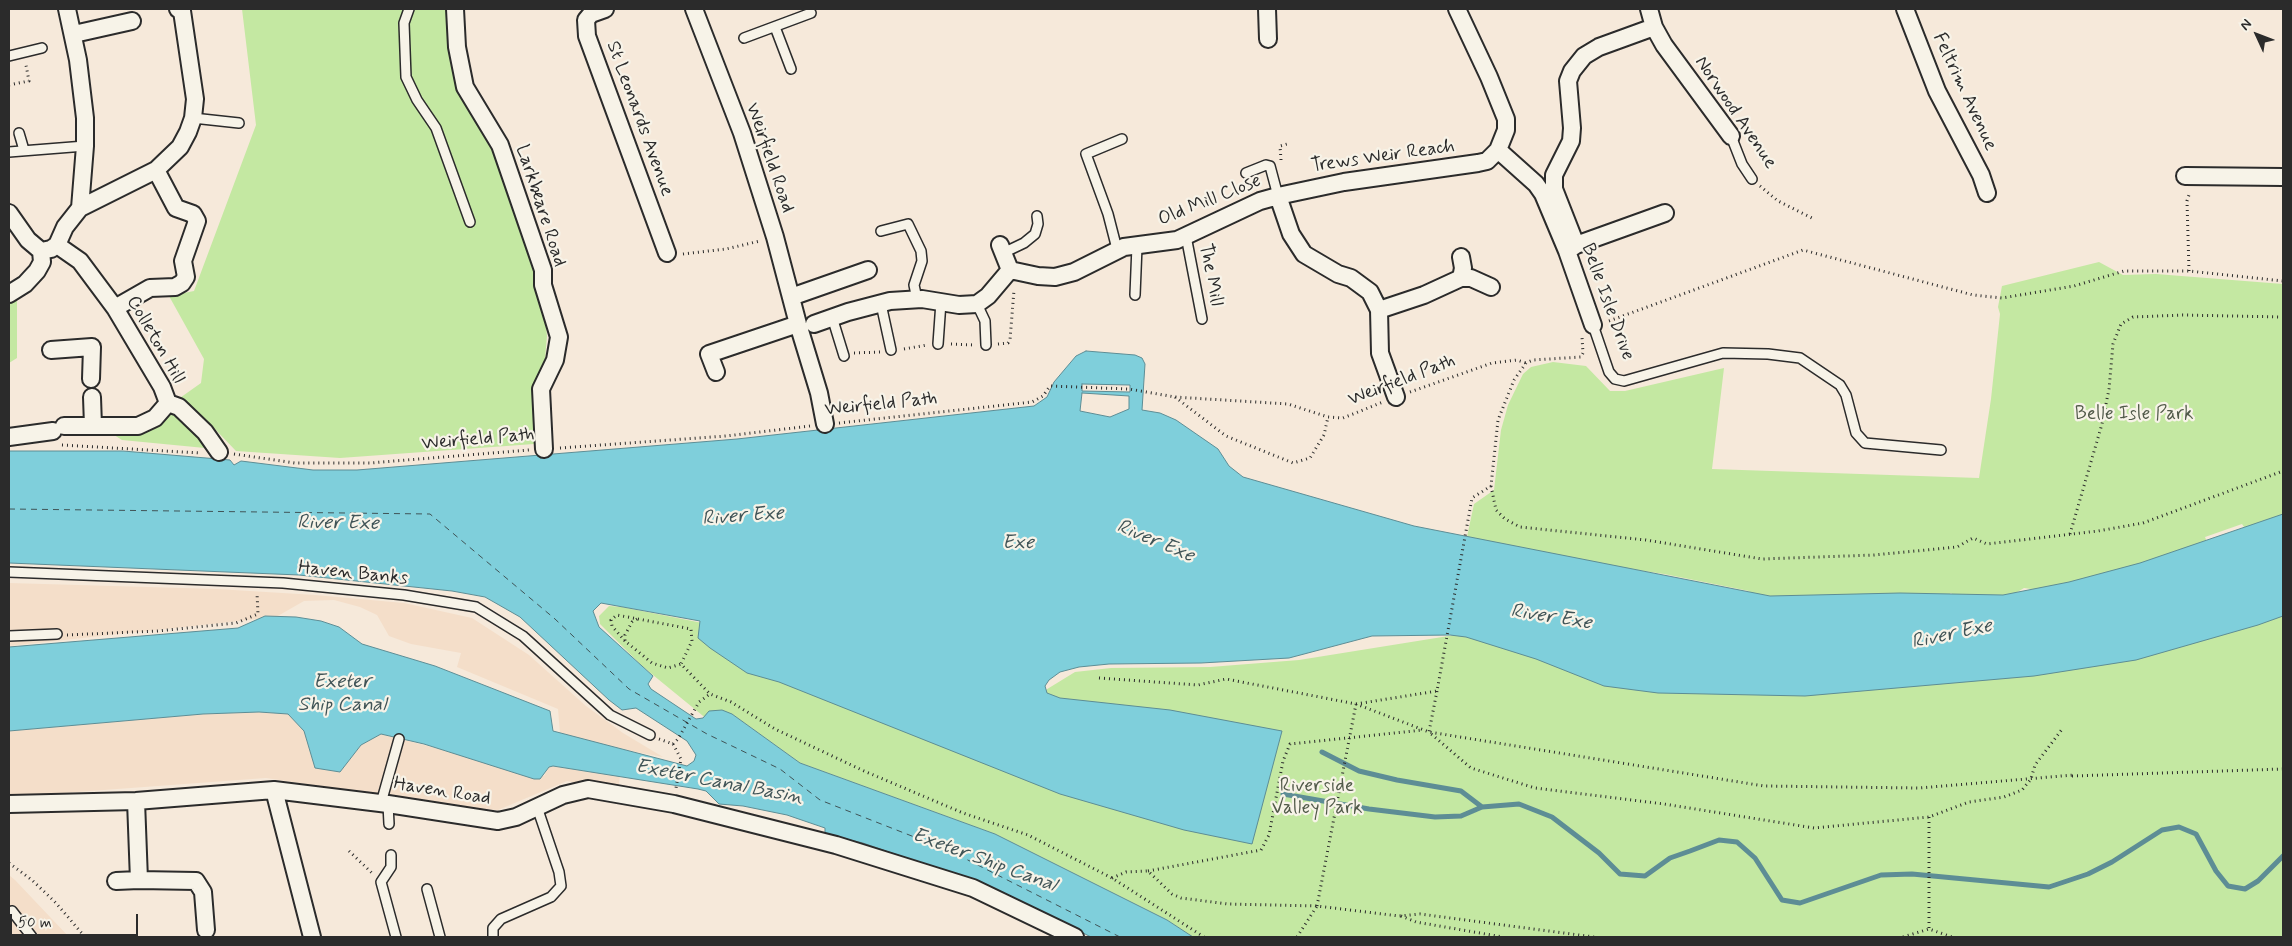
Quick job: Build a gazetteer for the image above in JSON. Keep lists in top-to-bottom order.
{
  "streets": {
    "street": [
      "Feltrim Avenue",
      "Norwood Avenue",
      "St Leonards Avenue",
      "Trews Weir Reach",
      "Weirfield Road",
      "Old Mill Close",
      "Larkbeare Road",
      "Belle Isle Drive",
      "Colleton Hill",
      "Haven Road"
    ],
    "lane": ["The Mill", "Haven Banks"],
    "path": ["Weirfield Path"]
  },
  "crossings": [
    ["Trews Weir Reach", "Old Mill Close"],
    ["Trews Weir Reach", "Belle Isle Drive"],
    ["Weirfield Road", "Weirfield Path"],
    ["Old Mill Close", "The Mill"],
    ["Larkbeare Road", "Weirfield Path"],
    ["Belle Isle Drive", "Weirfield Path"],
    ["Colleton Hill", "Weirfield Path"]
  ],
  "water": [
    "River Exe",
    "Exe",
    "Exeter Ship Canal",
    "Exeter Canal Basin"
  ],
  "parks": ["Belle Isle Park", "Riverside Valley Park"],
  "scale_bar": "50 m",
  "north": "top left"
}
